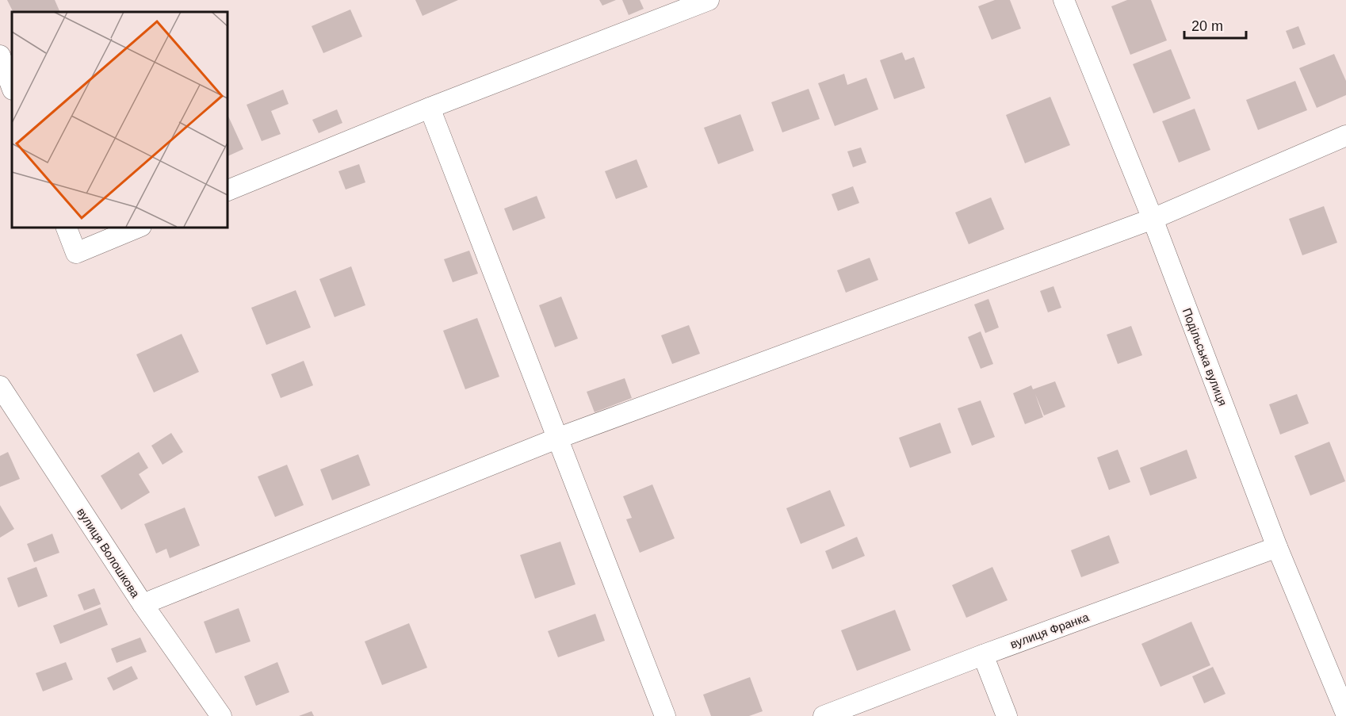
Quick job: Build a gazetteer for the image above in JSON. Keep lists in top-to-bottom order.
{
  "streets": {
    "street": ["Подільська вулиця", "вулиця Волошкова", "вулиця Франка"]
  },
  "crossings": [
    ["Подільська вулиця", "вулиця Франка"]
  ],
  "scale_bar": "20 m"
}
